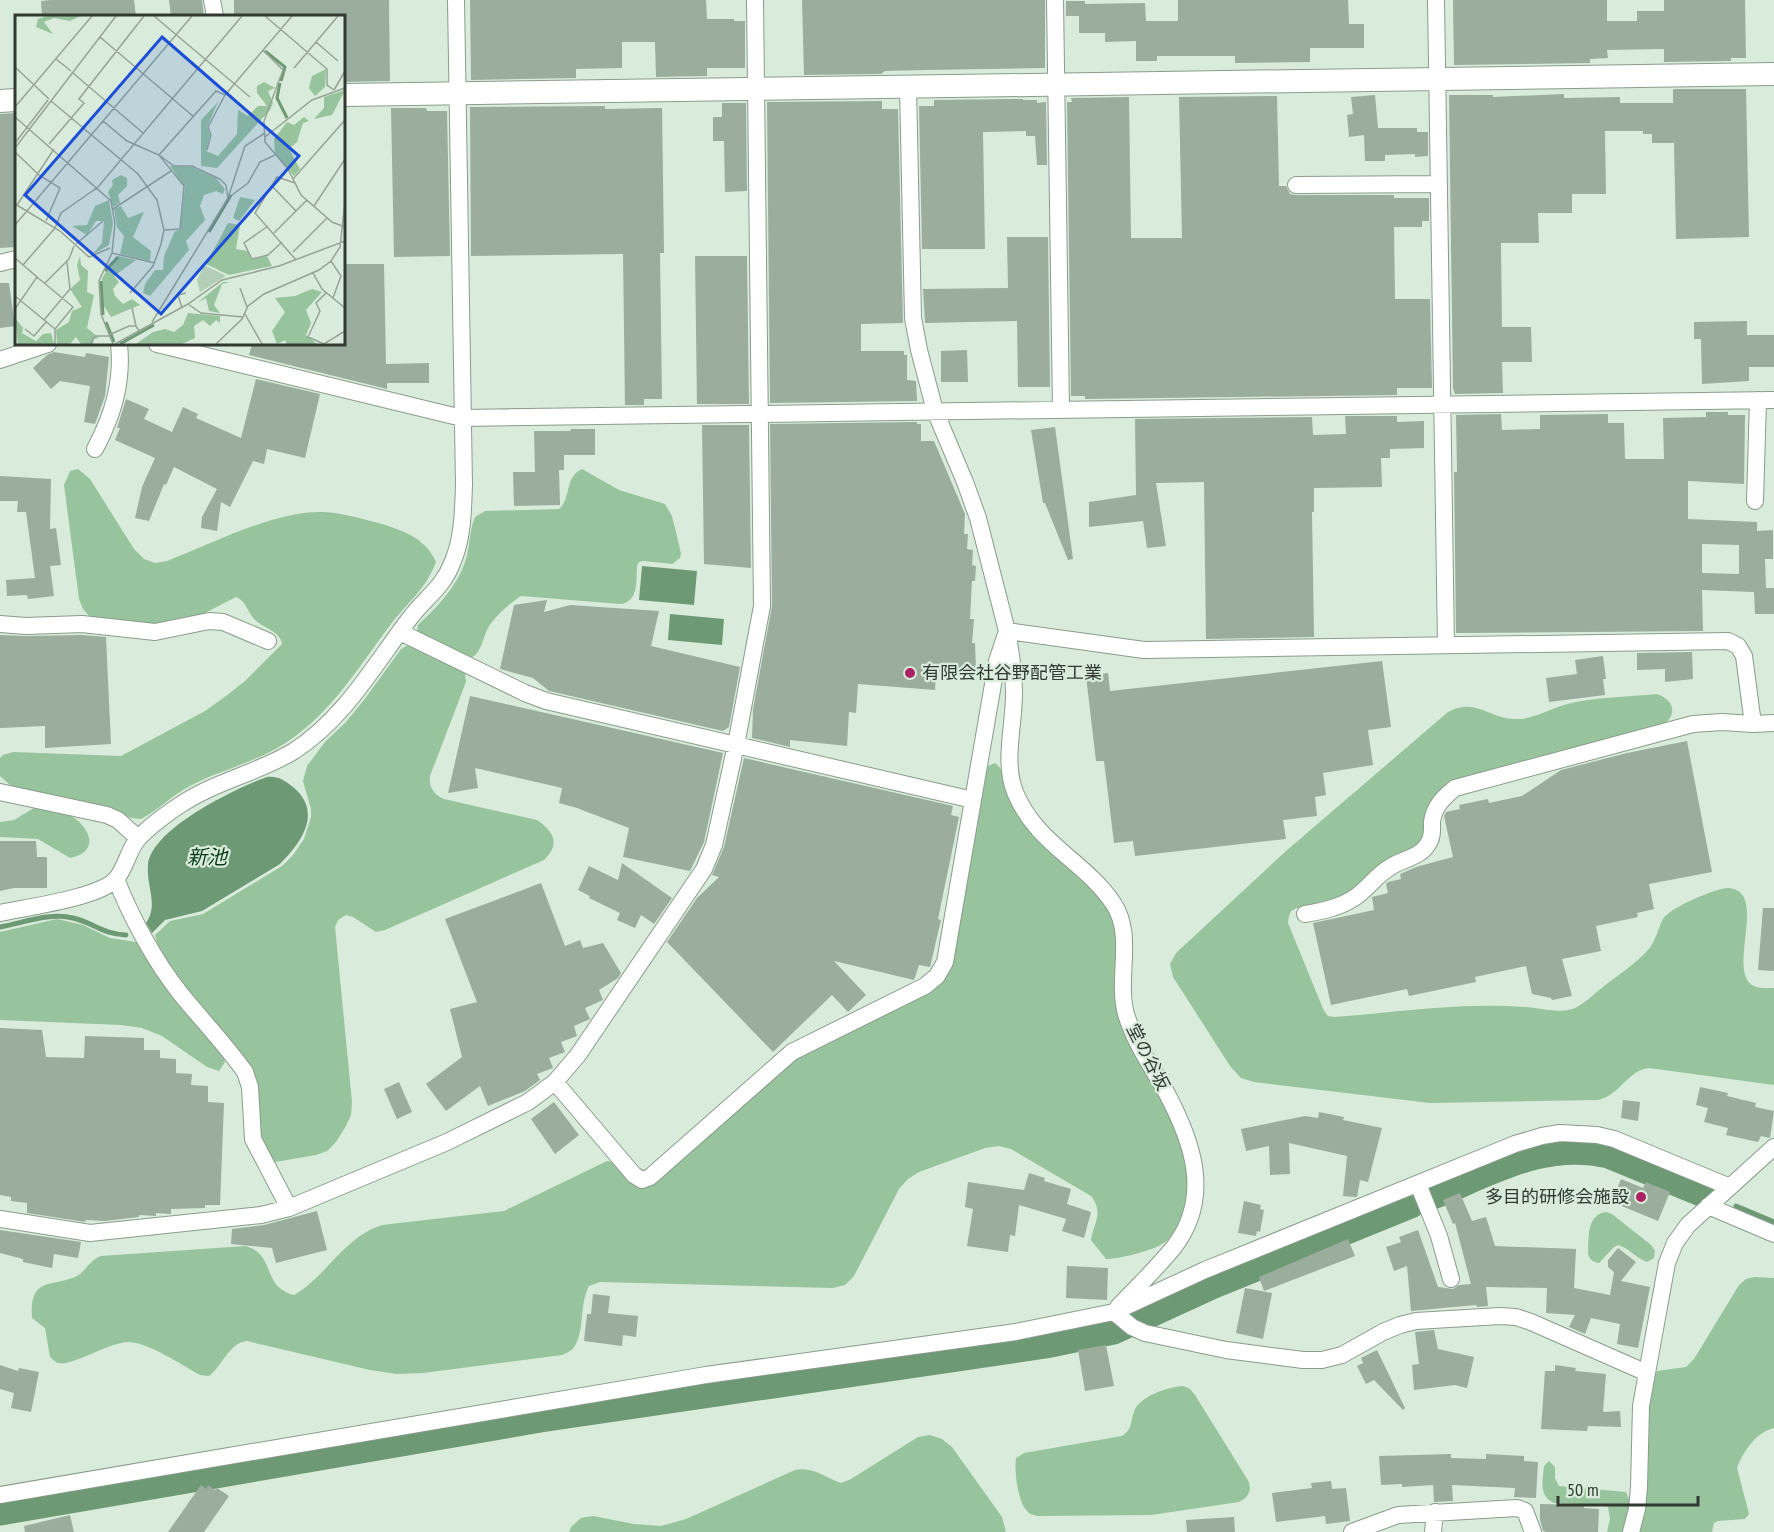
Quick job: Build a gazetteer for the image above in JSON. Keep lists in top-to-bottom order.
{
  "streets": {
    "street": ["堂の谷坂"]
  },
  "water": ["新池"],
  "places": ["有限会社谷野配管工業", "多目的研修会施設"],
  "scale_bar": "50 m"
}
